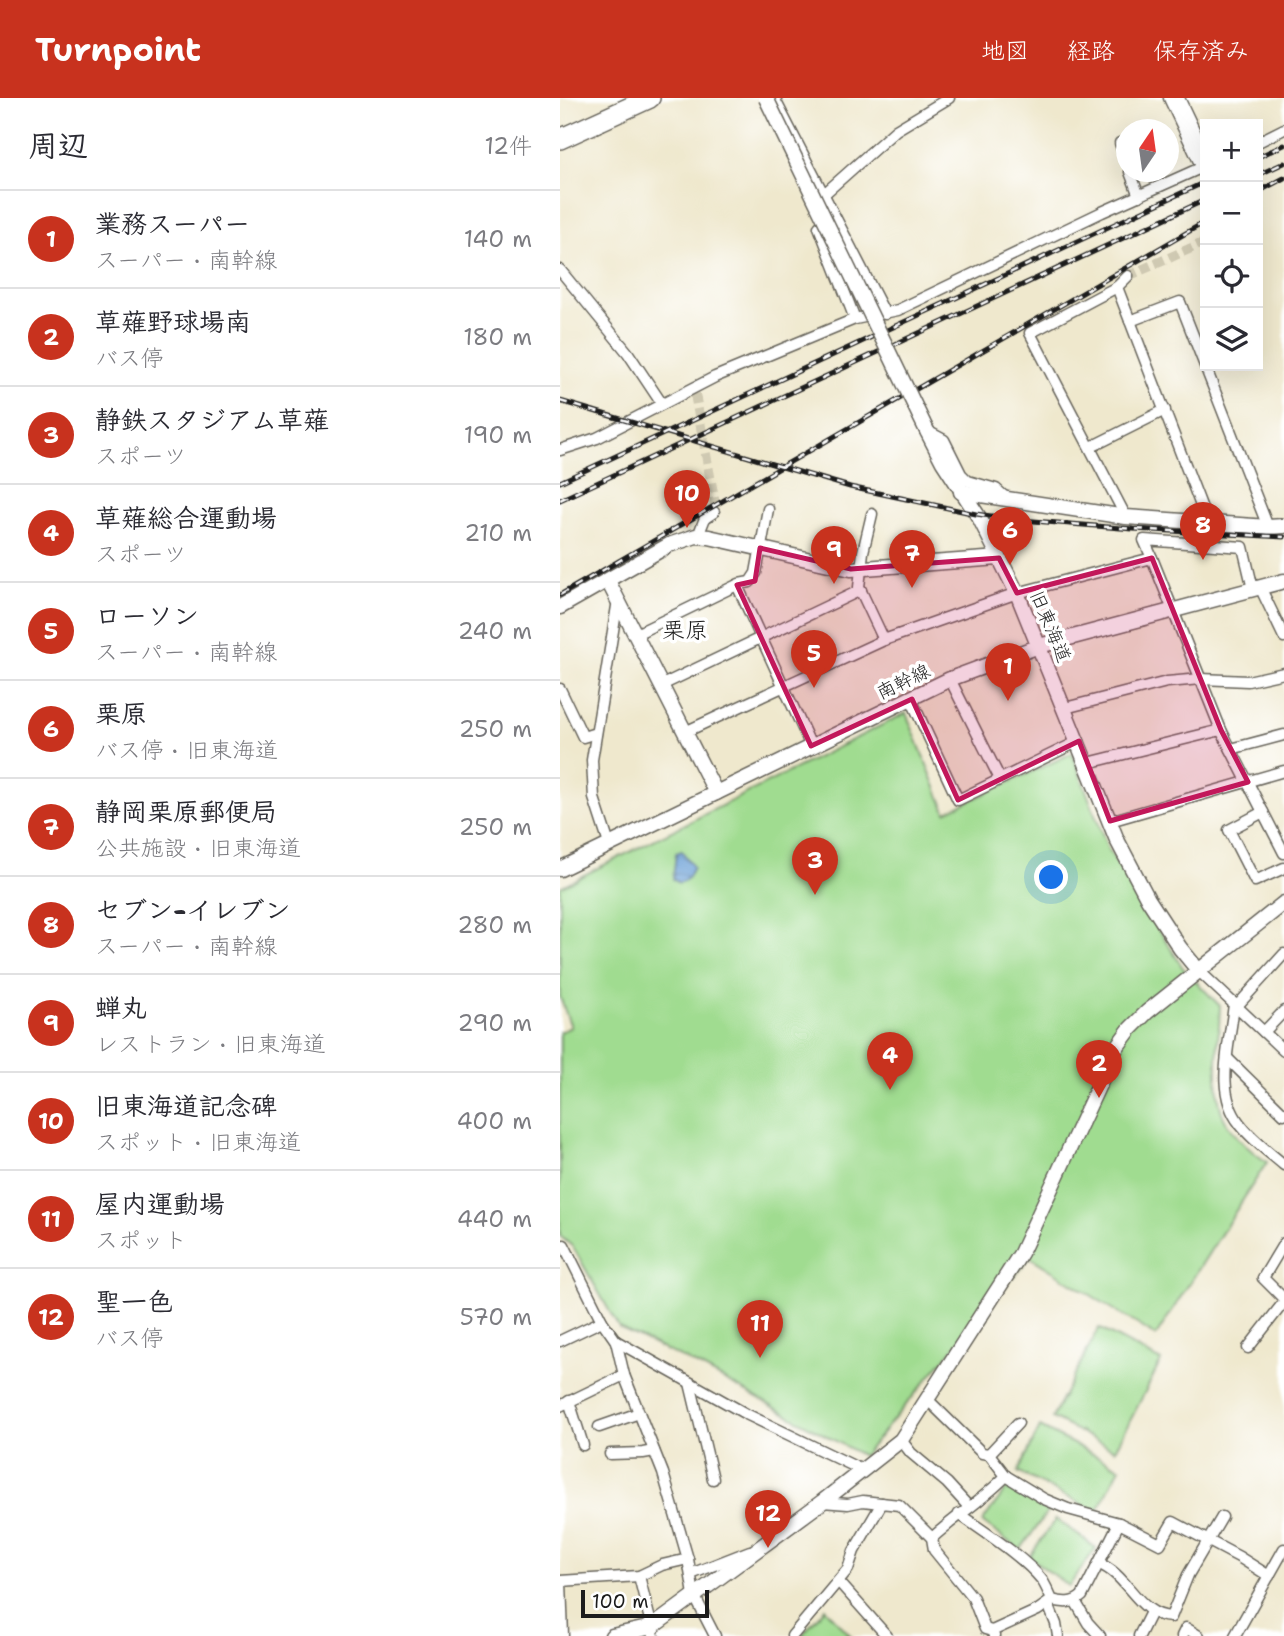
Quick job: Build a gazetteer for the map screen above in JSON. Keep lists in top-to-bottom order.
{
  "streets": {
    "street": ["旧東海道", "南幹線"]
  },
  "crossings": [
    ["旧東海道", "南幹線"]
  ],
  "districts": ["栗原"],
  "scale_bar": "100 m",
  "north": "top",
  "page": {
    "header": "Turnpoint",
    "nav": ["地図", "経路", "保存済み"],
    "heading": ["周辺", "12件"],
    "map_buttons": ["+", "−"],
    "list": [
      {
        "mark": "1",
        "name": "業務スーパー",
        "note": "スーパー · 南幹線",
        "value": "140 m"
      },
      {
        "mark": "2",
        "name": "草薙野球場南",
        "note": "バス停",
        "value": "180 m"
      },
      {
        "mark": "3",
        "name": "静鉄スタジアム草薙",
        "note": "スポーツ",
        "value": "190 m"
      },
      {
        "mark": "4",
        "name": "草薙総合運動場",
        "note": "スポーツ",
        "value": "210 m"
      },
      {
        "mark": "5",
        "name": "ローソン",
        "note": "スーパー · 南幹線",
        "value": "240 m"
      },
      {
        "mark": "6",
        "name": "栗原",
        "note": "バス停 · 旧東海道",
        "value": "250 m"
      },
      {
        "mark": "7",
        "name": "静岡栗原郵便局",
        "note": "公共施設 · 旧東海道",
        "value": "250 m"
      },
      {
        "mark": "8",
        "name": "セブン-イレブン",
        "note": "スーパー · 南幹線",
        "value": "280 m"
      },
      {
        "mark": "9",
        "name": "蝉丸",
        "note": "レストラン · 旧東海道",
        "value": "290 m"
      },
      {
        "mark": "10",
        "name": "旧東海道記念碑",
        "note": "スポット · 旧東海道",
        "value": "400 m"
      },
      {
        "mark": "11",
        "name": "屋内運動場",
        "note": "スポット",
        "value": "440 m"
      },
      {
        "mark": "12",
        "name": "聖一色",
        "note": "バス停",
        "value": "570 m"
      }
    ],
    "pins": [
      "10",
      "8",
      "6",
      "9",
      "7",
      "5",
      "1",
      "3",
      "4",
      "2",
      "11",
      "12"
    ],
    "scale": "100 m"
  }
}
